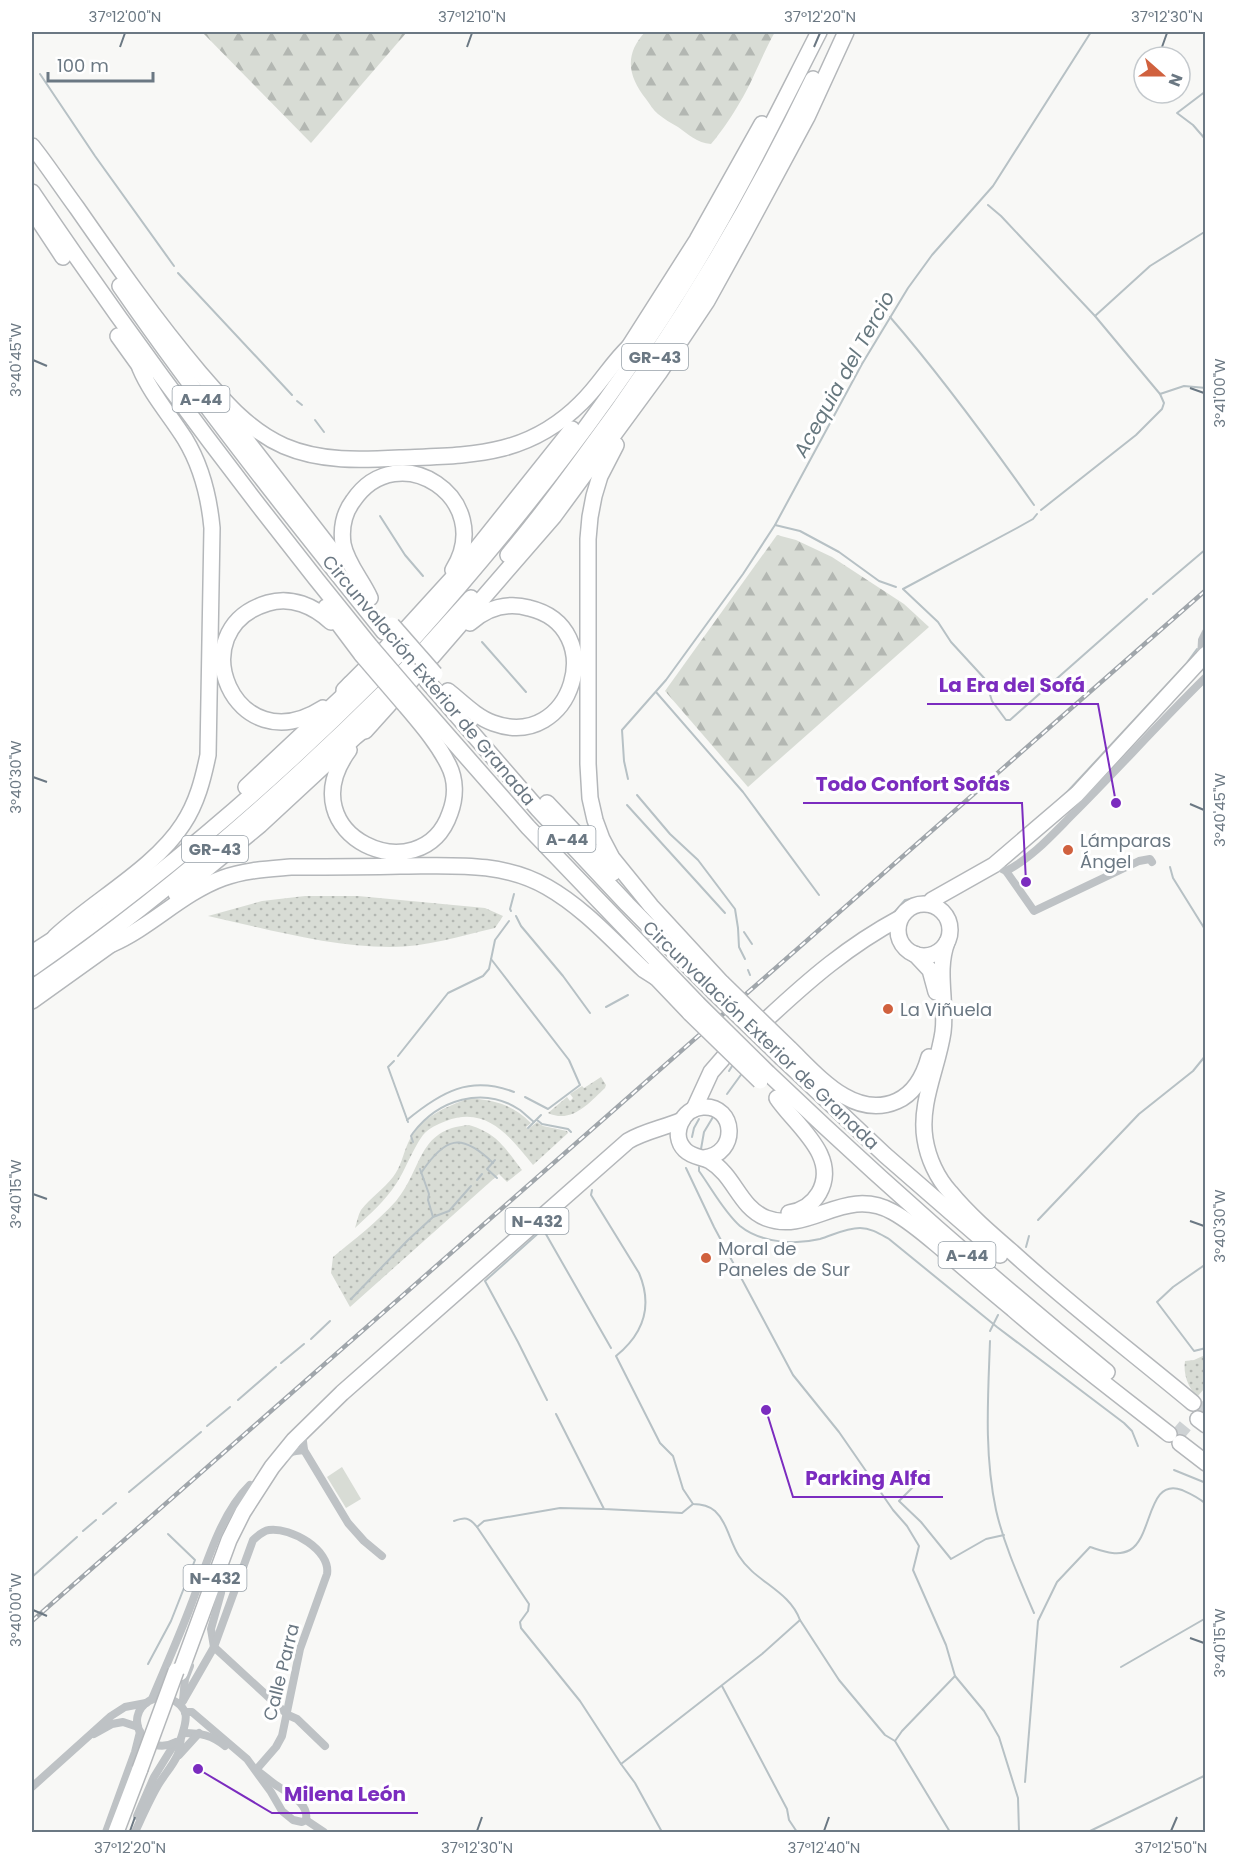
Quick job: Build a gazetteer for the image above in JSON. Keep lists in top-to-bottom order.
{
  "streets": {
    "highway": [
      "GR-43",
      "A-44",
      "Circunvalación Exterior de Granada",
      "N-432"
    ],
    "street": ["Calle Parra"]
  },
  "crossings": [
    ["GR-43", "Circunvalación Exterior de Granada"]
  ],
  "water": ["Acequia del Tercio"],
  "places": [
    "La Era del Sofá",
    "Lámparas Ángel",
    "Todo Confort Sofás",
    "La Viñuela",
    "Moral de Paneles de Sur",
    "Parking Alfa",
    "Milena León"
  ],
  "scale_bar": "100 m",
  "north": "right",
  "coordinates": [
    "37°12'00\"N",
    "37°12'10\"N",
    "37°12'20\"N",
    "37°12'30\"N",
    "3°40'45\"W",
    "3°41'00\"W",
    "3°40'30\"W",
    "3°40'15\"W",
    "3°40'00\"W",
    "37°12'40\"N",
    "37°12'50\"N"
  ]
}
